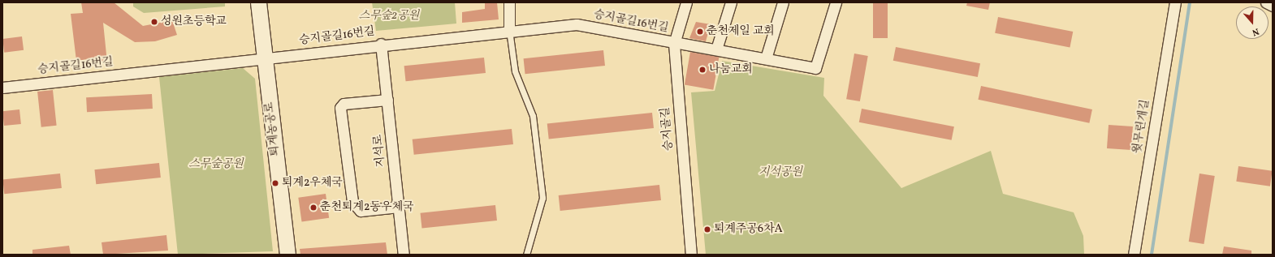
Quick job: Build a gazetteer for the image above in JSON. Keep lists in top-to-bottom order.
{
  "streets": {
    "street": [
      "승지골길16번길",
      "윗무린개길",
      "퇴계농공로",
      "승지골길",
      "지석로"
    ]
  },
  "crossings": [
    ["승지골길16번길", "퇴계농공로"],
    ["승지골길16번길", "승지골길"],
    ["승지골길16번길", "지석로"]
  ],
  "parks": ["스무숲2공원", "스무숲공원", "지석공원"],
  "places": [
    "성원초등학교",
    "춘천제일 교회",
    "나눔교회",
    "퇴계2우체국",
    "춘천퇴계2동우체국",
    "퇴계주공6차A"
  ],
  "north": "bottom"
}
